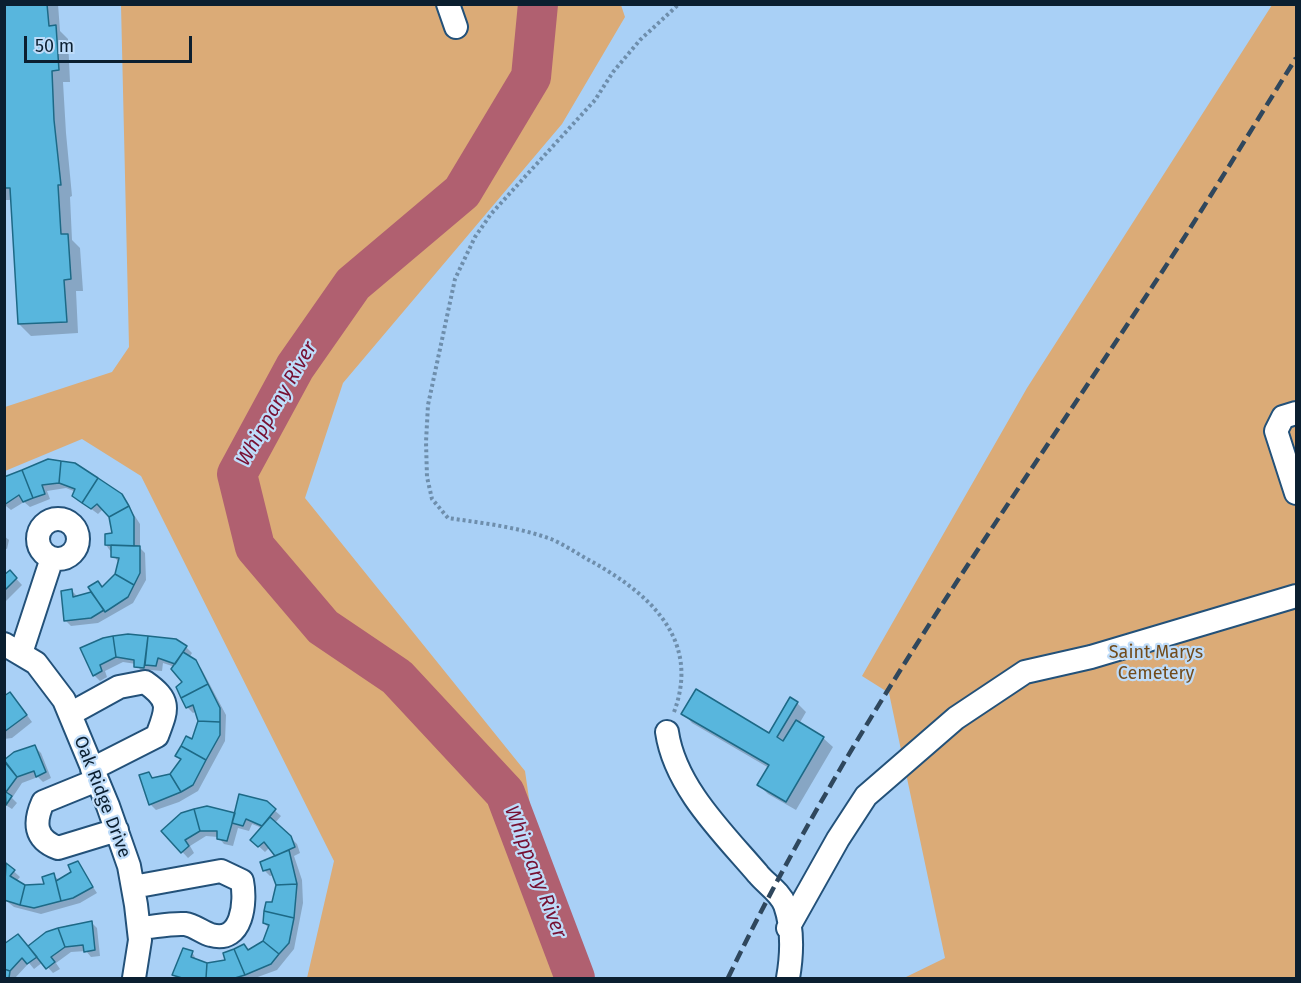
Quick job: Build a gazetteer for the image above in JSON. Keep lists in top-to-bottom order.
{
  "streets": {
    "lane": ["Oak Ridge Drive"]
  },
  "water": ["Whippany River"],
  "parks": ["Saint Marys Cemetery"],
  "scale_bar": "50 m"
}
